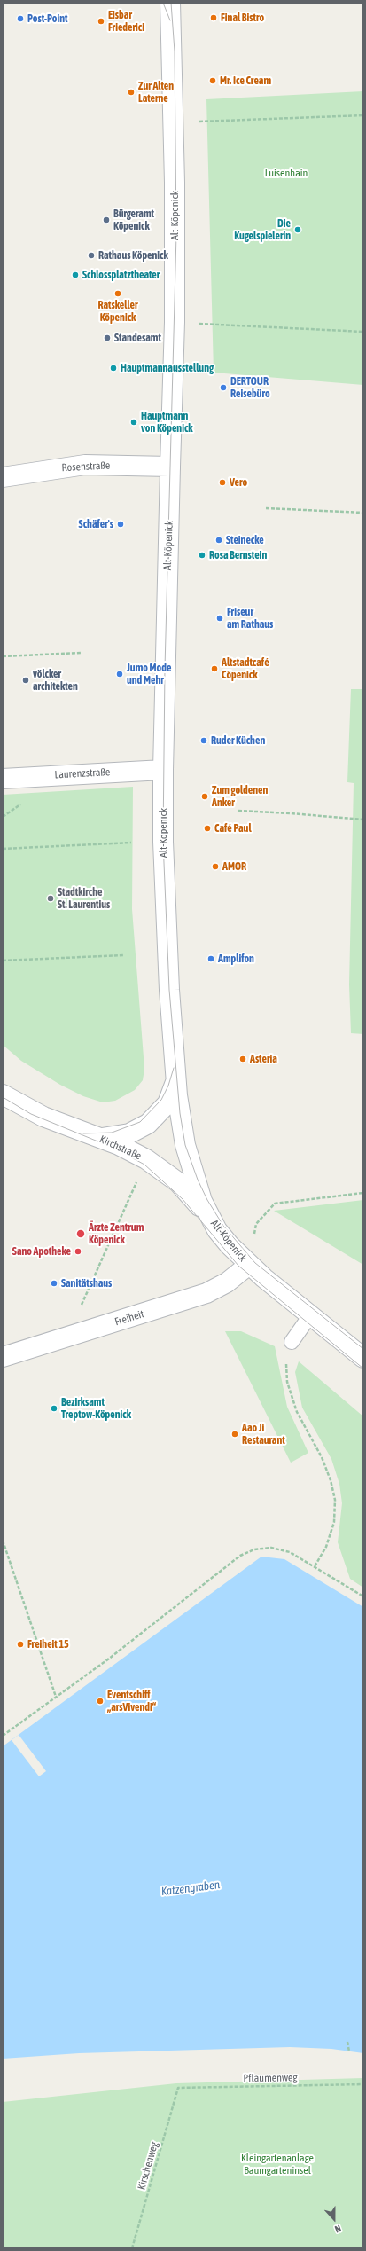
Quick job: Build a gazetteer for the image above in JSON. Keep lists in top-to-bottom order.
{
  "streets": {
    "street": [
      "Alt-Köpenick",
      "Rosenstraße",
      "Laurenzstraße",
      "Kirchstraße",
      "Freiheit"
    ],
    "path": ["Pflaumenweg", "Kirschenweg"]
  },
  "crossings": [
    ["Alt-Köpenick", "Rosenstraße"],
    ["Alt-Köpenick", "Laurenzstraße"],
    ["Alt-Köpenick", "Kirchstraße"],
    ["Alt-Köpenick", "Freiheit"],
    ["Pflaumenweg", "Kirschenweg"]
  ],
  "water": ["Katzengraben"],
  "parks": ["Luisenhain", "Kleingartenanlage Baumgarteninsel"],
  "places": [
    "Final Bistro",
    "Post-Point",
    "Eisbar Friederici",
    "Mr. Ice Cream",
    "Zur Alten Laterne",
    "Bürgeramt Köpenick",
    "Die Kugelspielerin",
    "Rathaus Köpenick",
    "Schlossplatztheater",
    "Ratskeller Köpenick",
    "Standesamt",
    "Hauptmannausstellung",
    "DERTOUR Reisebüro",
    "Hauptmann von Köpenick",
    "Vero",
    "Schäfer's",
    "Steinecke",
    "Rosa Bernstein",
    "Friseur am Rathaus",
    "Altstadtcafé Cöpenick",
    "Jumo Mode und Mehr",
    "völcker architekten",
    "Ruder Küchen",
    "Zum goldenen Anker",
    "Café Paul",
    "AMOR",
    "Stadtkirche St. Laurentius",
    "Amplifon",
    "Asteria",
    "Ärzte Zentrum Köpenick",
    "Sano Apotheke",
    "Sanitätshaus",
    "Bezirksamt Treptow-Köpenick",
    "Aao Ji Restaurant",
    "Freiheit 15",
    "Eventschiff „arsVivendi“"
  ],
  "north": "bottom"
}
